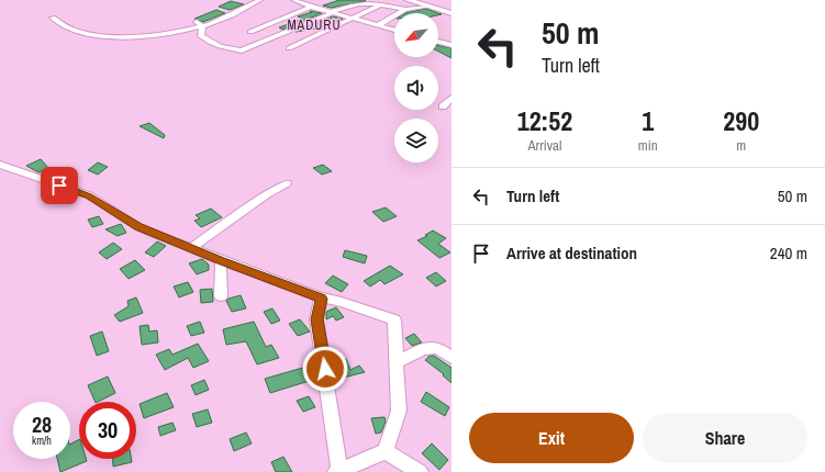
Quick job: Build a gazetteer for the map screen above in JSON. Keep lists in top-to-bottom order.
{
  "districts": ["MADURU"],
  "north": "bottom left",
  "page": {
    "turn": ["50 m", "Turn left"],
    "eta": [
      "12:52",
      "Arrival",
      "1",
      "min",
      "290",
      "m"
    ],
    "list": [
      {
        "name": "Turn left",
        "value": "50 m"
      },
      {
        "name": "Arrive at destination",
        "value": "240 m"
      }
    ],
    "speed": "28 km/h",
    "limit": "30",
    "buttons": ["Exit", "Share"]
  }
}
